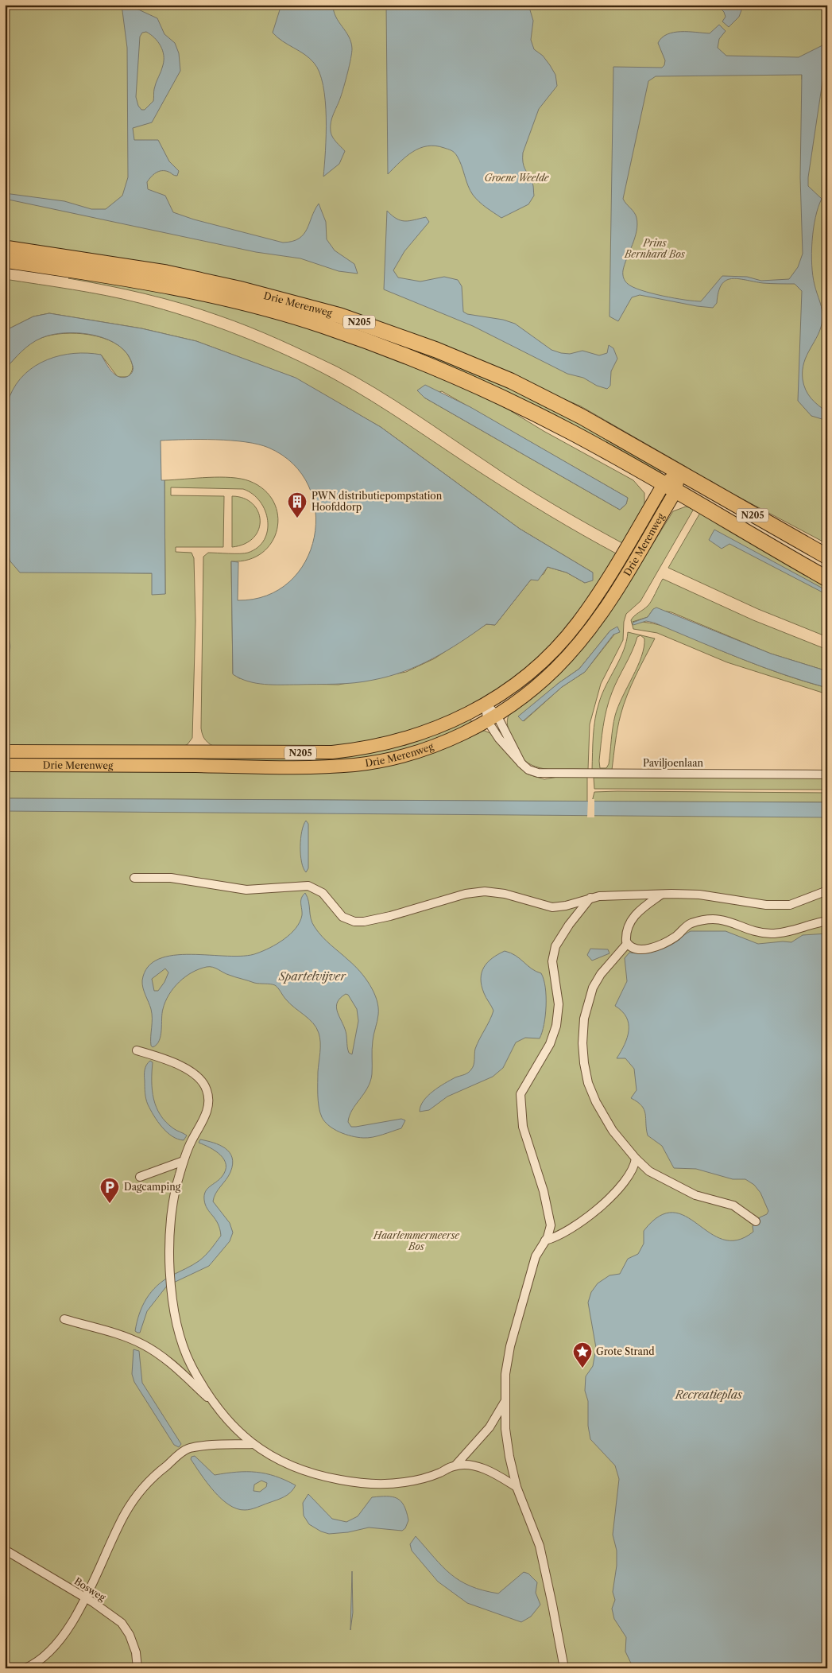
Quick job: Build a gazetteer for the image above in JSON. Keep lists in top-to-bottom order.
{
  "streets": {
    "highway": ["Drie Merenweg", "N205"],
    "street": ["Paviljoenlaan", "Bosweg"]
  },
  "crossings": [
    ["Drie Merenweg", "Paviljoenlaan"]
  ],
  "water": ["Spartelvijver", "Recreatieplas"],
  "parks": ["Groene Weelde", "Prins Bernhard Bos", "Haarlemmermeerse Bos"],
  "places": {
    "building": ["PWN distributiepompstation Hoofddorp"],
    "parking": ["Dagcamping"],
    "place": ["Grote Strand"]
  }
}
